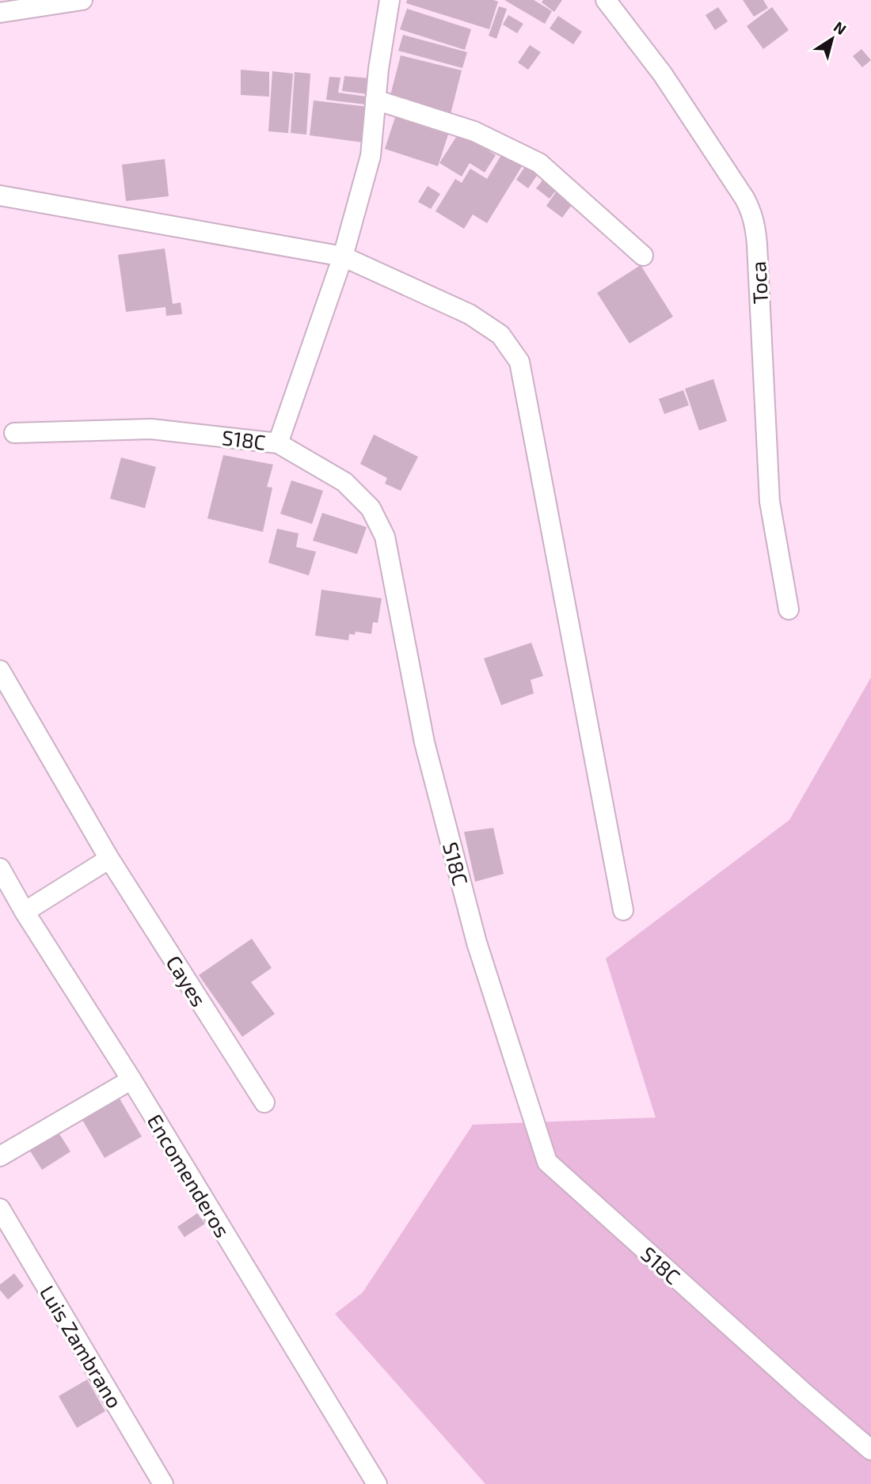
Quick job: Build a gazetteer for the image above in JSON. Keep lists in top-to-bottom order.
{
  "streets": {
    "street": [
      "Toca",
      "S18C",
      "Cayes",
      "Encomenderos",
      "Luis Zambrano"
    ]
  },
  "north": "top right"
}
